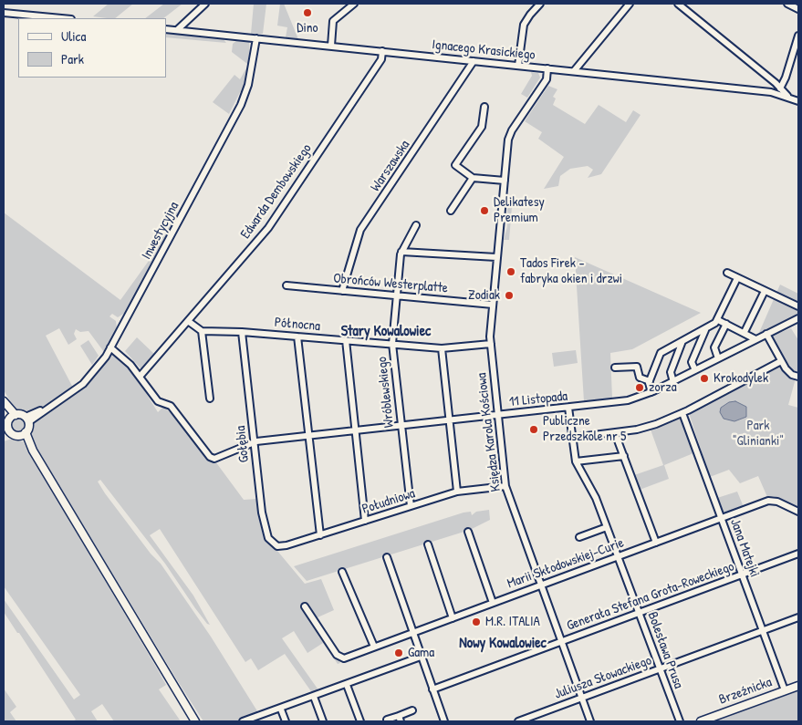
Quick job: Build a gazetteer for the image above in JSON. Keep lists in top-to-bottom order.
{
  "streets": {
    "main road": ["Brzeźnicka"],
    "street": [
      "Ignacego Krasickiego",
      "Warszawska",
      "Edwarda Dembowskiego",
      "Inwestycyjna",
      "Obrońców Westerplatte",
      "Północna",
      "Wróblewskiego",
      "11 Listopada",
      "Księdza Karola Kościowa",
      "Gołębia",
      "Południowa",
      "Jana Matejki",
      "Marii Skłodowskiej-Curie",
      "Generała Stefana Grota-Roweckiego",
      "Bolesława Prusa",
      "Juliusza Słowackiego"
    ]
  },
  "crossings": [
    ["Ignacego Krasickiego", "Warszawska"],
    ["Ignacego Krasickiego", "Edwarda Dembowskiego"],
    ["Ignacego Krasickiego", "Inwestycyjna"],
    ["Ignacego Krasickiego", "Księdza Karola Kościowa"],
    ["Warszawska", "Obrońców Westerplatte"],
    ["Edwarda Dembowskiego", "11 Listopada"],
    ["Obrońców Westerplatte", "Wróblewskiego"],
    ["Obrońców Westerplatte", "Księdza Karola Kościowa"],
    ["Północna", "Wróblewskiego"],
    ["Północna", "Księdza Karola Kościowa"],
    ["Północna", "Gołębia"],
    ["Wróblewskiego", "11 Listopada"],
    ["Wróblewskiego", "Południowa"],
    ["11 Listopada", "Księdza Karola Kościowa"],
    ["11 Listopada", "Gołębia"],
    ["11 Listopada", "Bolesława Prusa"],
    ["Księdza Karola Kościowa", "Południowa"],
    ["Księdza Karola Kościowa", "Marii Skłodowskiej-Curie"],
    ["Księdza Karola Kościowa", "Generała Stefana Grota-Roweckiego"],
    ["Księdza Karola Kościowa", "Juliusza Słowackiego"],
    ["Gołębia", "Południowa"],
    ["Jana Matejki", "Marii Skłodowskiej-Curie"],
    ["Jana Matejki", "Generała Stefana Grota-Roweckiego"],
    ["Jana Matejki", "Juliusza Słowackiego"],
    ["Jana Matejki", "Brzeźnicka"],
    ["Marii Skłodowskiej-Curie", "Bolesława Prusa"],
    ["Generała Stefana Grota-Roweckiego", "Bolesława Prusa"],
    ["Bolesława Prusa", "Juliusza Słowackiego"]
  ],
  "districts": ["Stary Kowalowiec", "Nowy Kowalowiec"],
  "parks": ["Park \"Glinianki\""],
  "places": [
    "Dino",
    "Delikatesy Premium",
    "Tados Firek - fabryka okien i drzwi",
    "Zodiak",
    "Krokodylek",
    "zorza",
    "Publiczne Przedszkole nr 5",
    "M.R. ITALIA",
    "Gama"
  ],
  "legend": ["Ulica", "Park"]
}
